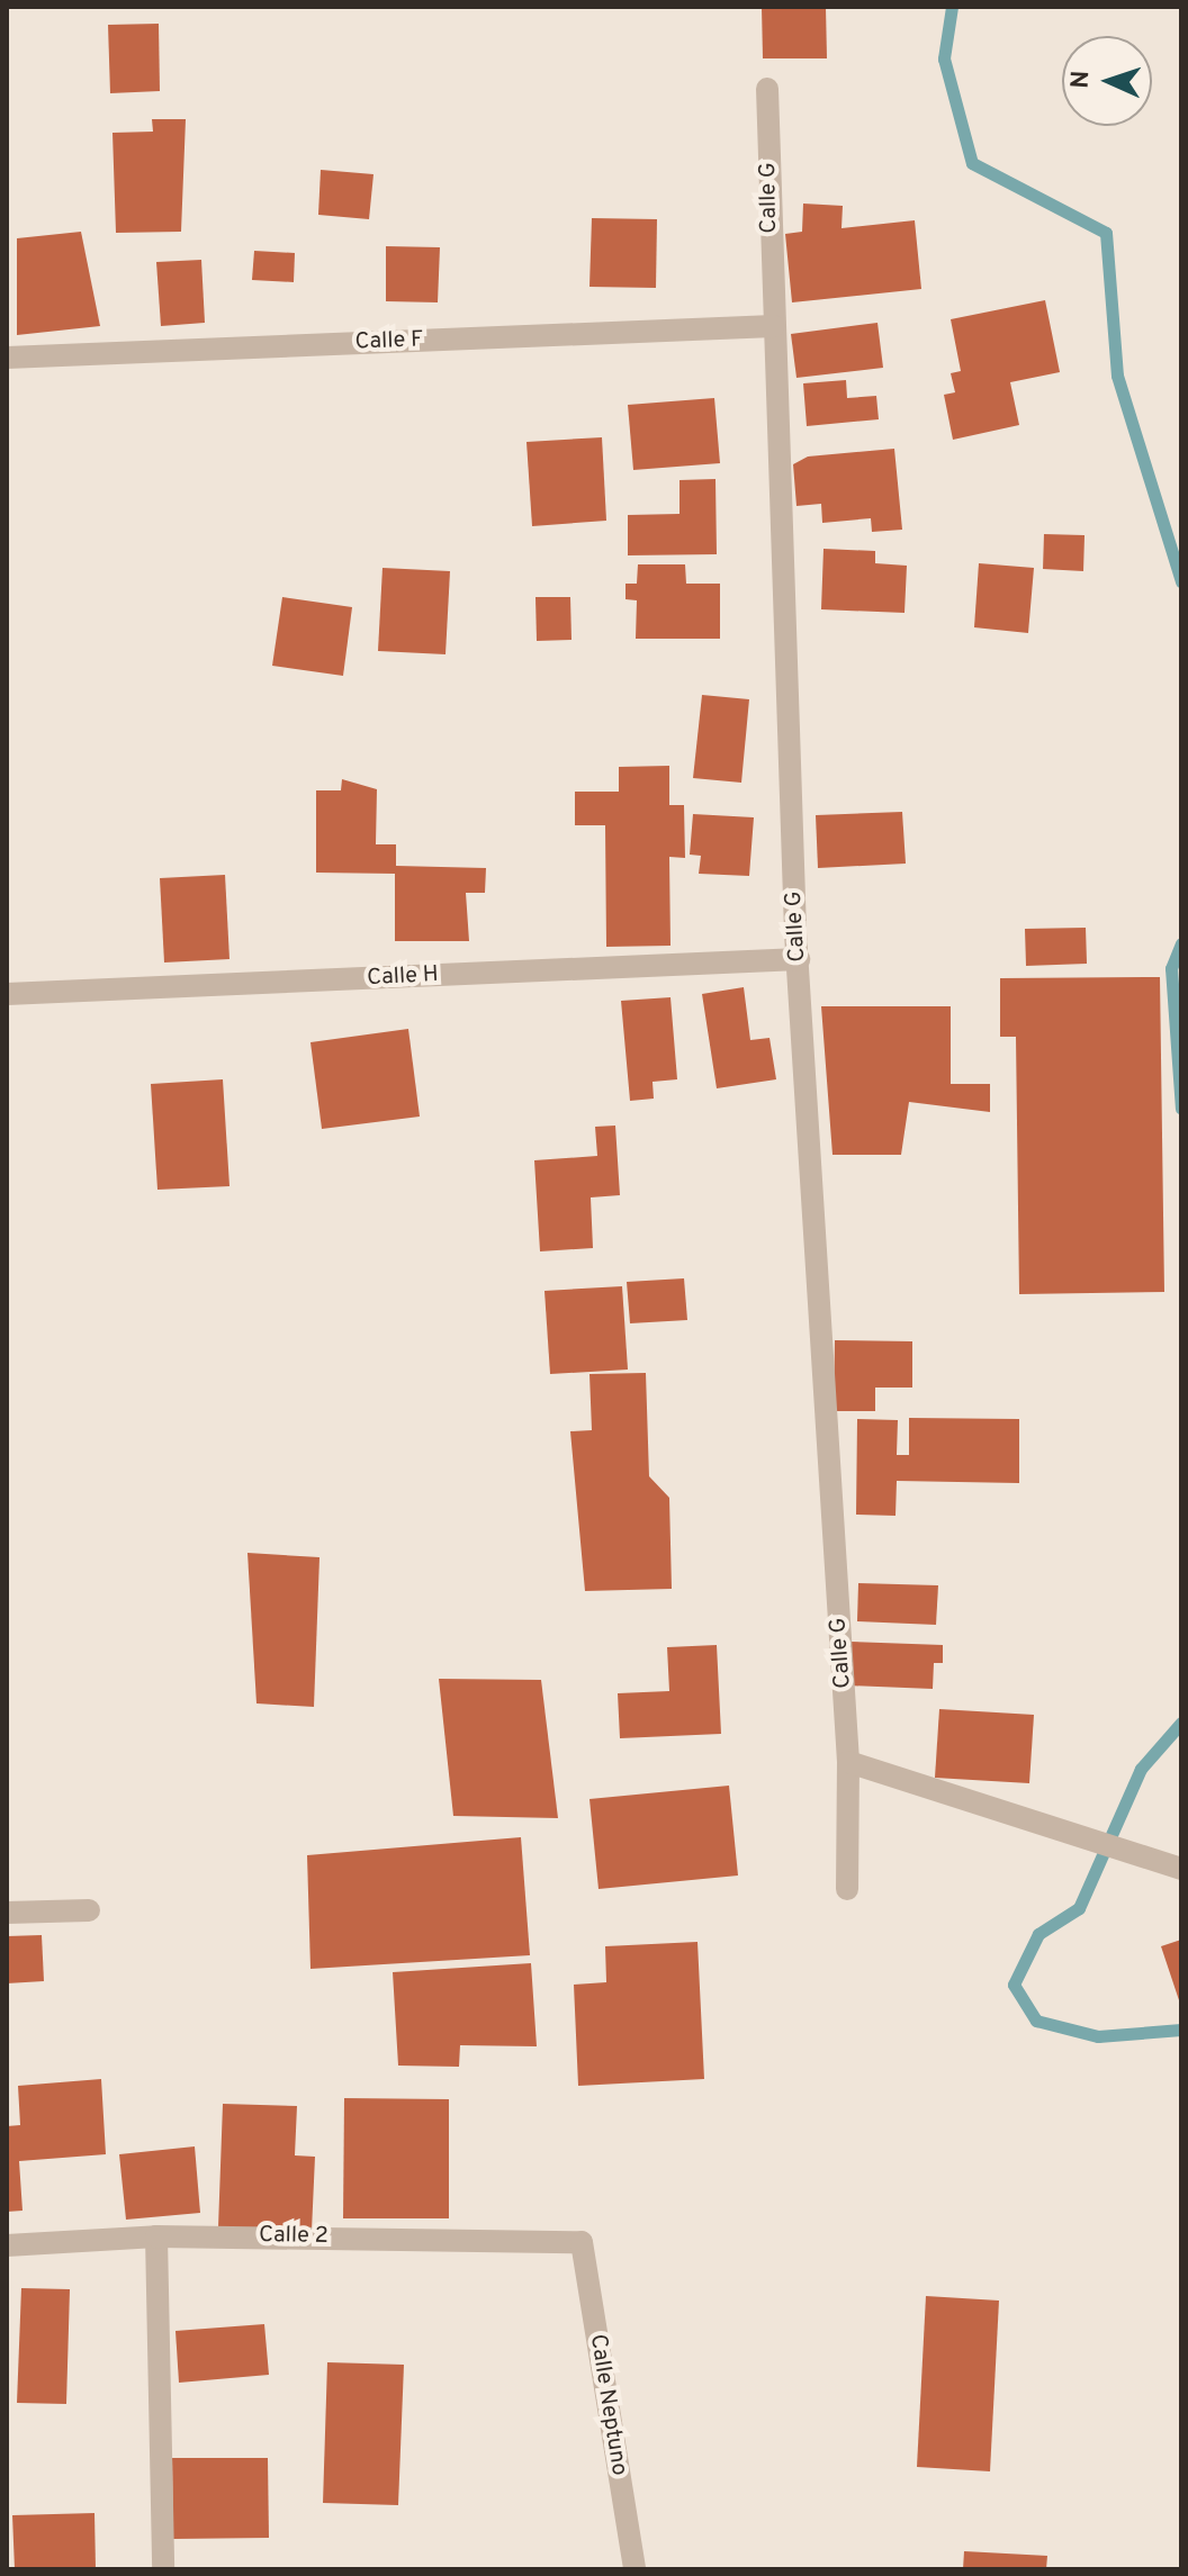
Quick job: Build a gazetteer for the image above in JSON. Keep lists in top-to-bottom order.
{
  "streets": {
    "street": [
      "Calle G",
      "Calle F",
      "Calle H",
      "Calle 2",
      "Calle Neptuno"
    ]
  },
  "crossings": [
    ["Calle G", "Calle F"],
    ["Calle G", "Calle H"],
    ["Calle 2", "Calle Neptuno"]
  ],
  "north": "left"
}
